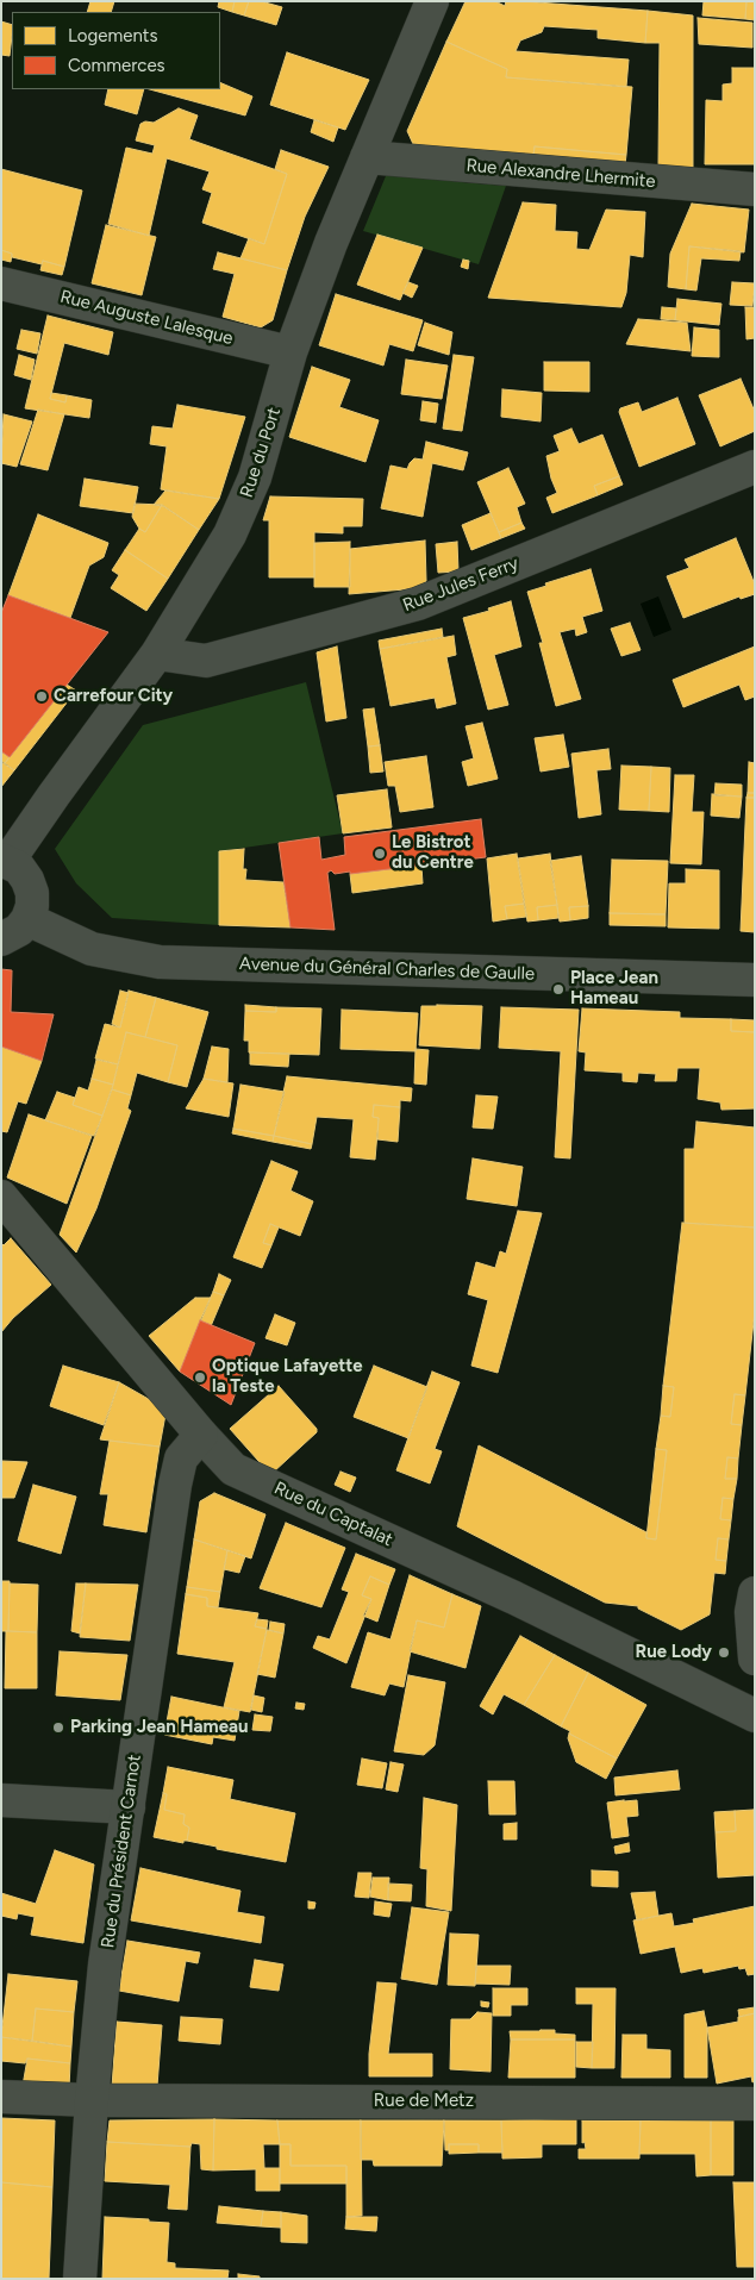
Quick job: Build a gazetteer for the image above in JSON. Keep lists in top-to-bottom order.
{
  "streets": {
    "street": [
      "Rue Alexandre Lhermite",
      "Rue Auguste Lalesque",
      "Rue du Port",
      "Rue Jules Ferry",
      "Avenue du Général Charles de Gaulle",
      "Rue du Captalat",
      "Rue du Président Carnot",
      "Rue de Metz"
    ]
  },
  "crossings": [
    ["Rue Alexandre Lhermite", "Rue du Port"],
    ["Rue Auguste Lalesque", "Rue du Port"],
    ["Rue du Port", "Rue Jules Ferry"],
    ["Rue du Captalat", "Rue du Président Carnot"],
    ["Rue du Président Carnot", "Rue de Metz"]
  ],
  "places": [
    "Carrefour City",
    "Le Bistrot du Centre",
    "Place Jean Hameau",
    "Optique Lafayette la Teste",
    "Rue Lody",
    "Parking Jean Hameau"
  ],
  "legend": ["Logements", "Commerces"]
}
